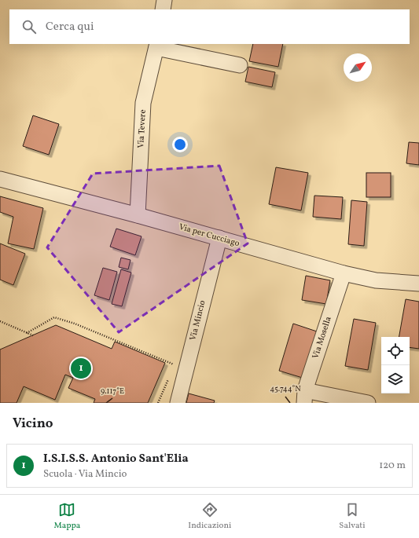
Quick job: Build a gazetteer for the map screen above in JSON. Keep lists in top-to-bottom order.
{
  "streets": {
    "street": [
      "Via Tevere",
      "Via per Cucciago",
      "Via Mincio",
      "Via Mosella"
    ]
  },
  "crossings": [
    ["Via Tevere", "Via per Cucciago"],
    ["Via per Cucciago", "Via Mincio"],
    ["Via per Cucciago", "Via Mosella"]
  ],
  "north": "top right",
  "page": {
    "search": "Cerca qui",
    "pins": "1",
    "heading": "Vicino",
    "list": [
      {
        "mark": "1",
        "name": "I.S.I.S.S. Antonio Sant'Elia",
        "note": "Scuola · Via Mincio",
        "value": "120 m"
      }
    ],
    "nav": ["Mappa", "Indicazioni", "Salvati"]
  },
  "coordinates": ["45.744°N", "9.117°E"]
}
